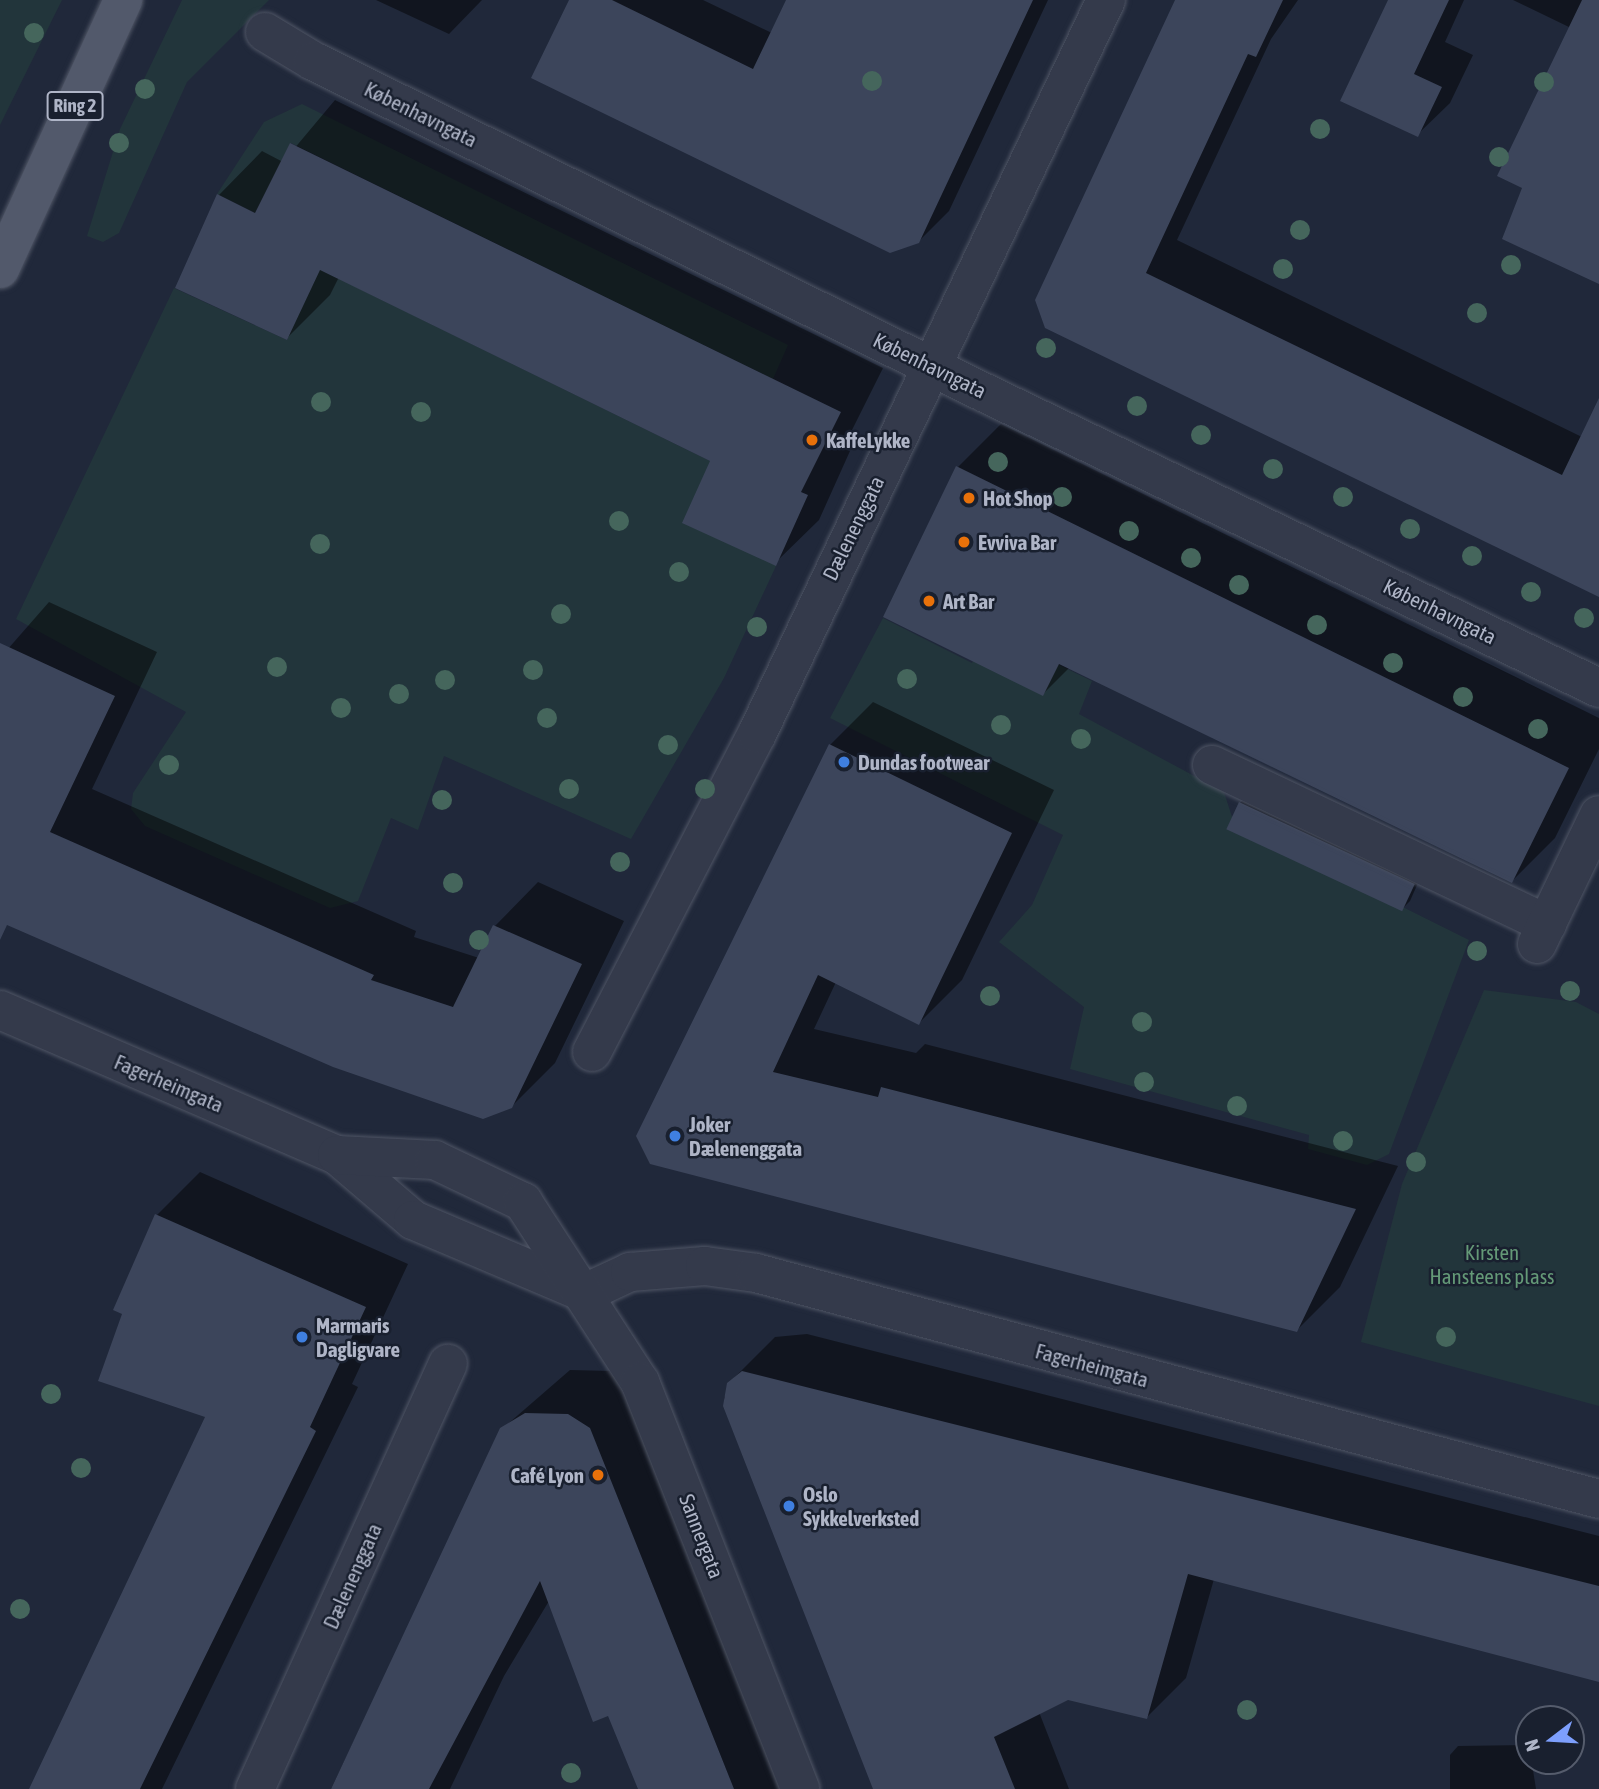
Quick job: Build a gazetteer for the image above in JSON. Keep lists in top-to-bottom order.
{
  "streets": {
    "main road": ["Ring 2"],
    "street": [
      "Københavngata",
      "Dælenenggata",
      "Fagerheimgata",
      "Sannergata"
    ]
  },
  "crossings": [
    ["Københavngata", "Dælenenggata"],
    ["Fagerheimgata", "Sannergata"]
  ],
  "parks": ["Kirsten Hansteens plass"],
  "places": [
    "KaffeLykke",
    "Hot Shop",
    "Evviva Bar",
    "Art Bar",
    "Dundas footwear",
    "Joker Dælenenggata",
    "Marmaris Dagligvare",
    "Café Lyon",
    "Oslo Sykkelverksted"
  ],
  "north": "left"
}
